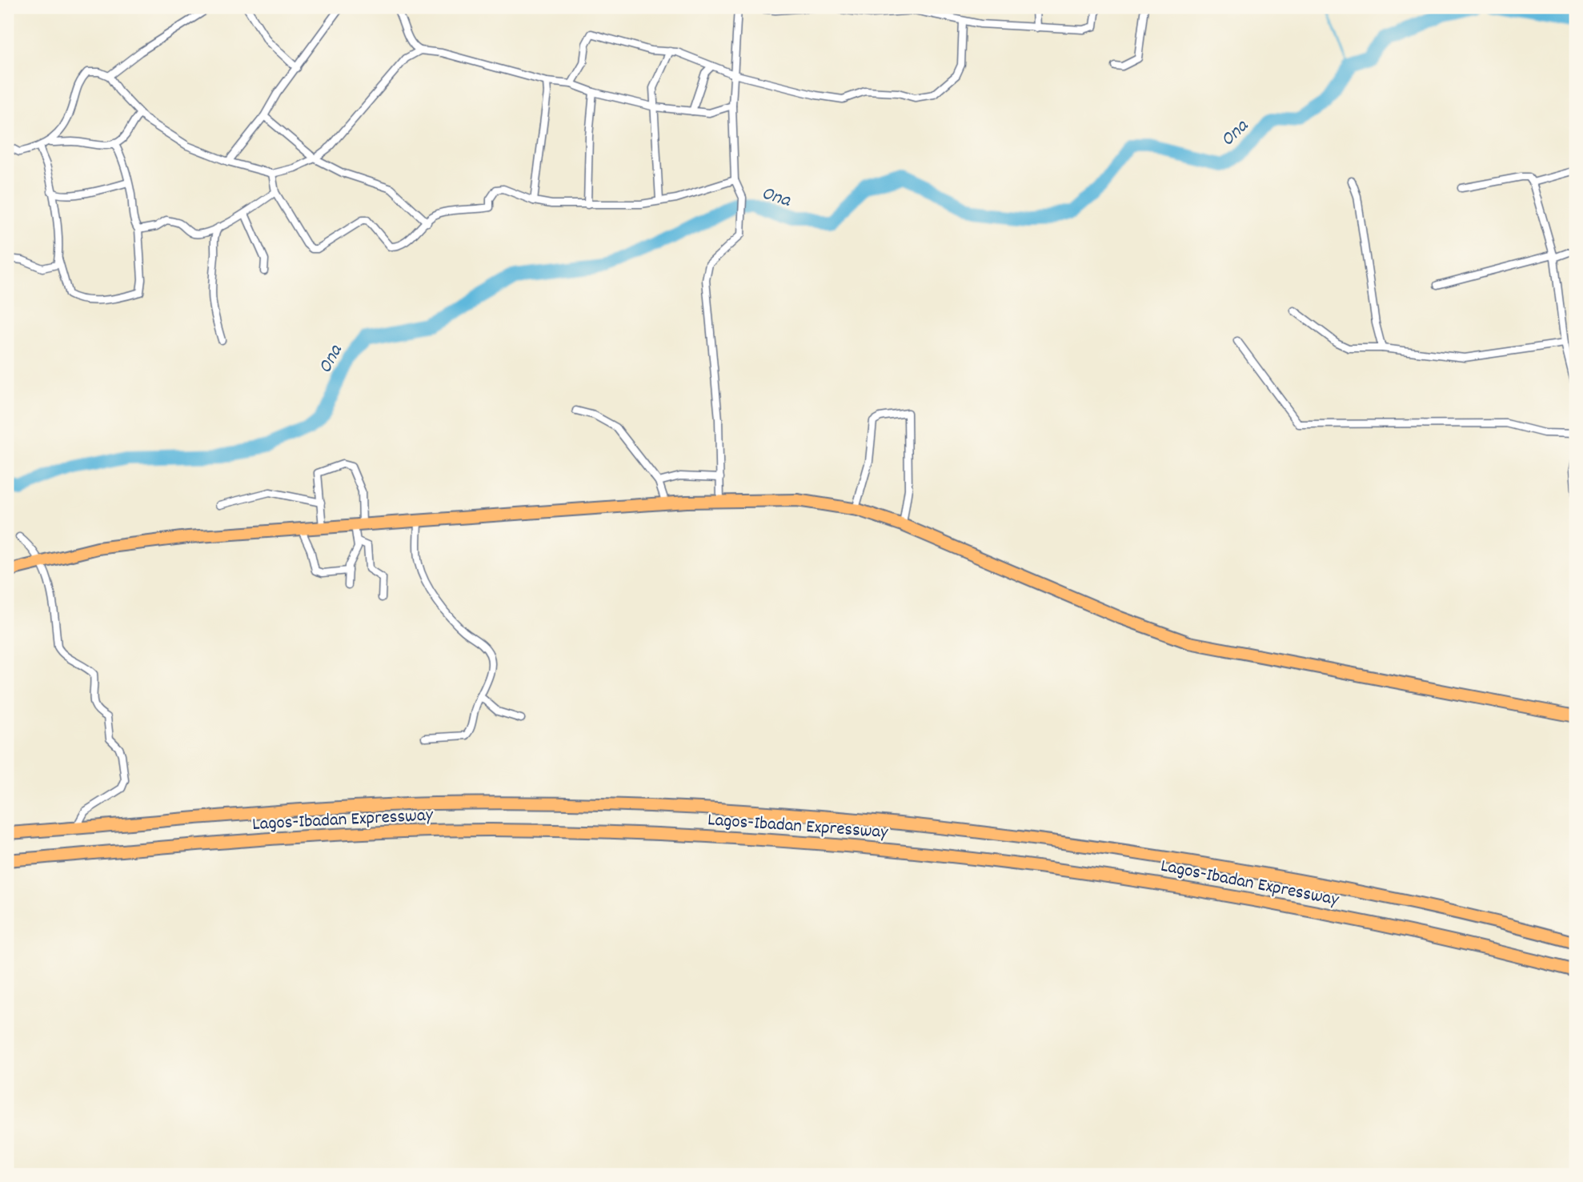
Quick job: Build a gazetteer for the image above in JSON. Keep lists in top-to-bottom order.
{
  "streets": {
    "highway": ["Lagos-Ibadan Expressway"]
  },
  "water": ["Ona"]
}
